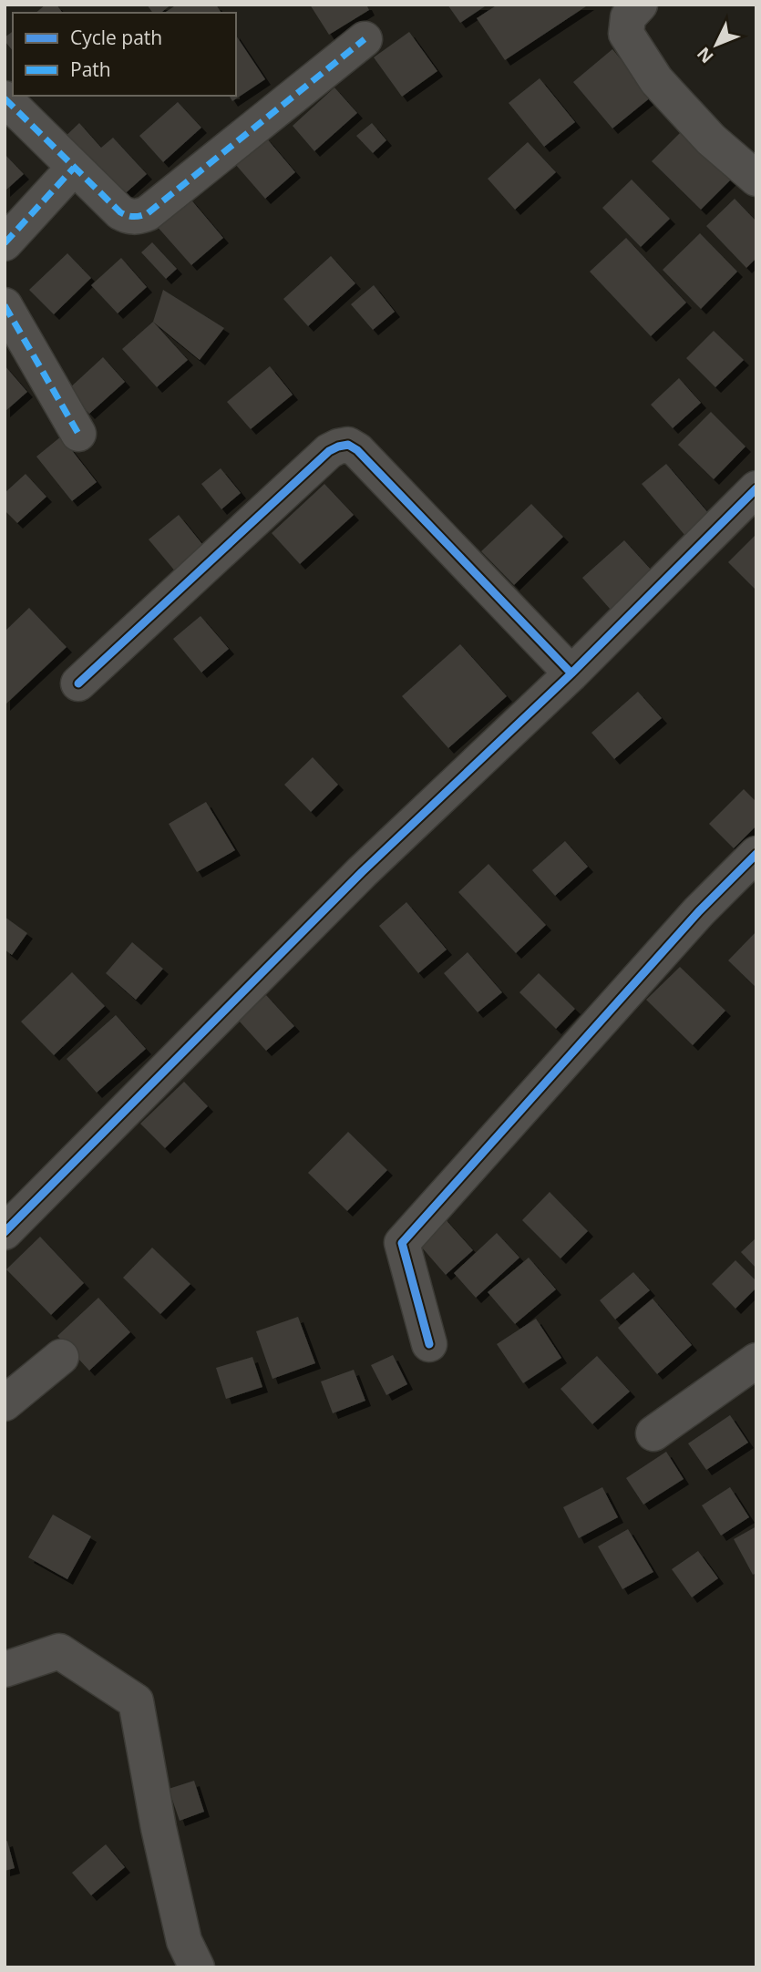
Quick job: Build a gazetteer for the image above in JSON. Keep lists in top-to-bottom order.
{
  "legend": ["Cycle path", "Path"],
  "north": "bottom left"
}
